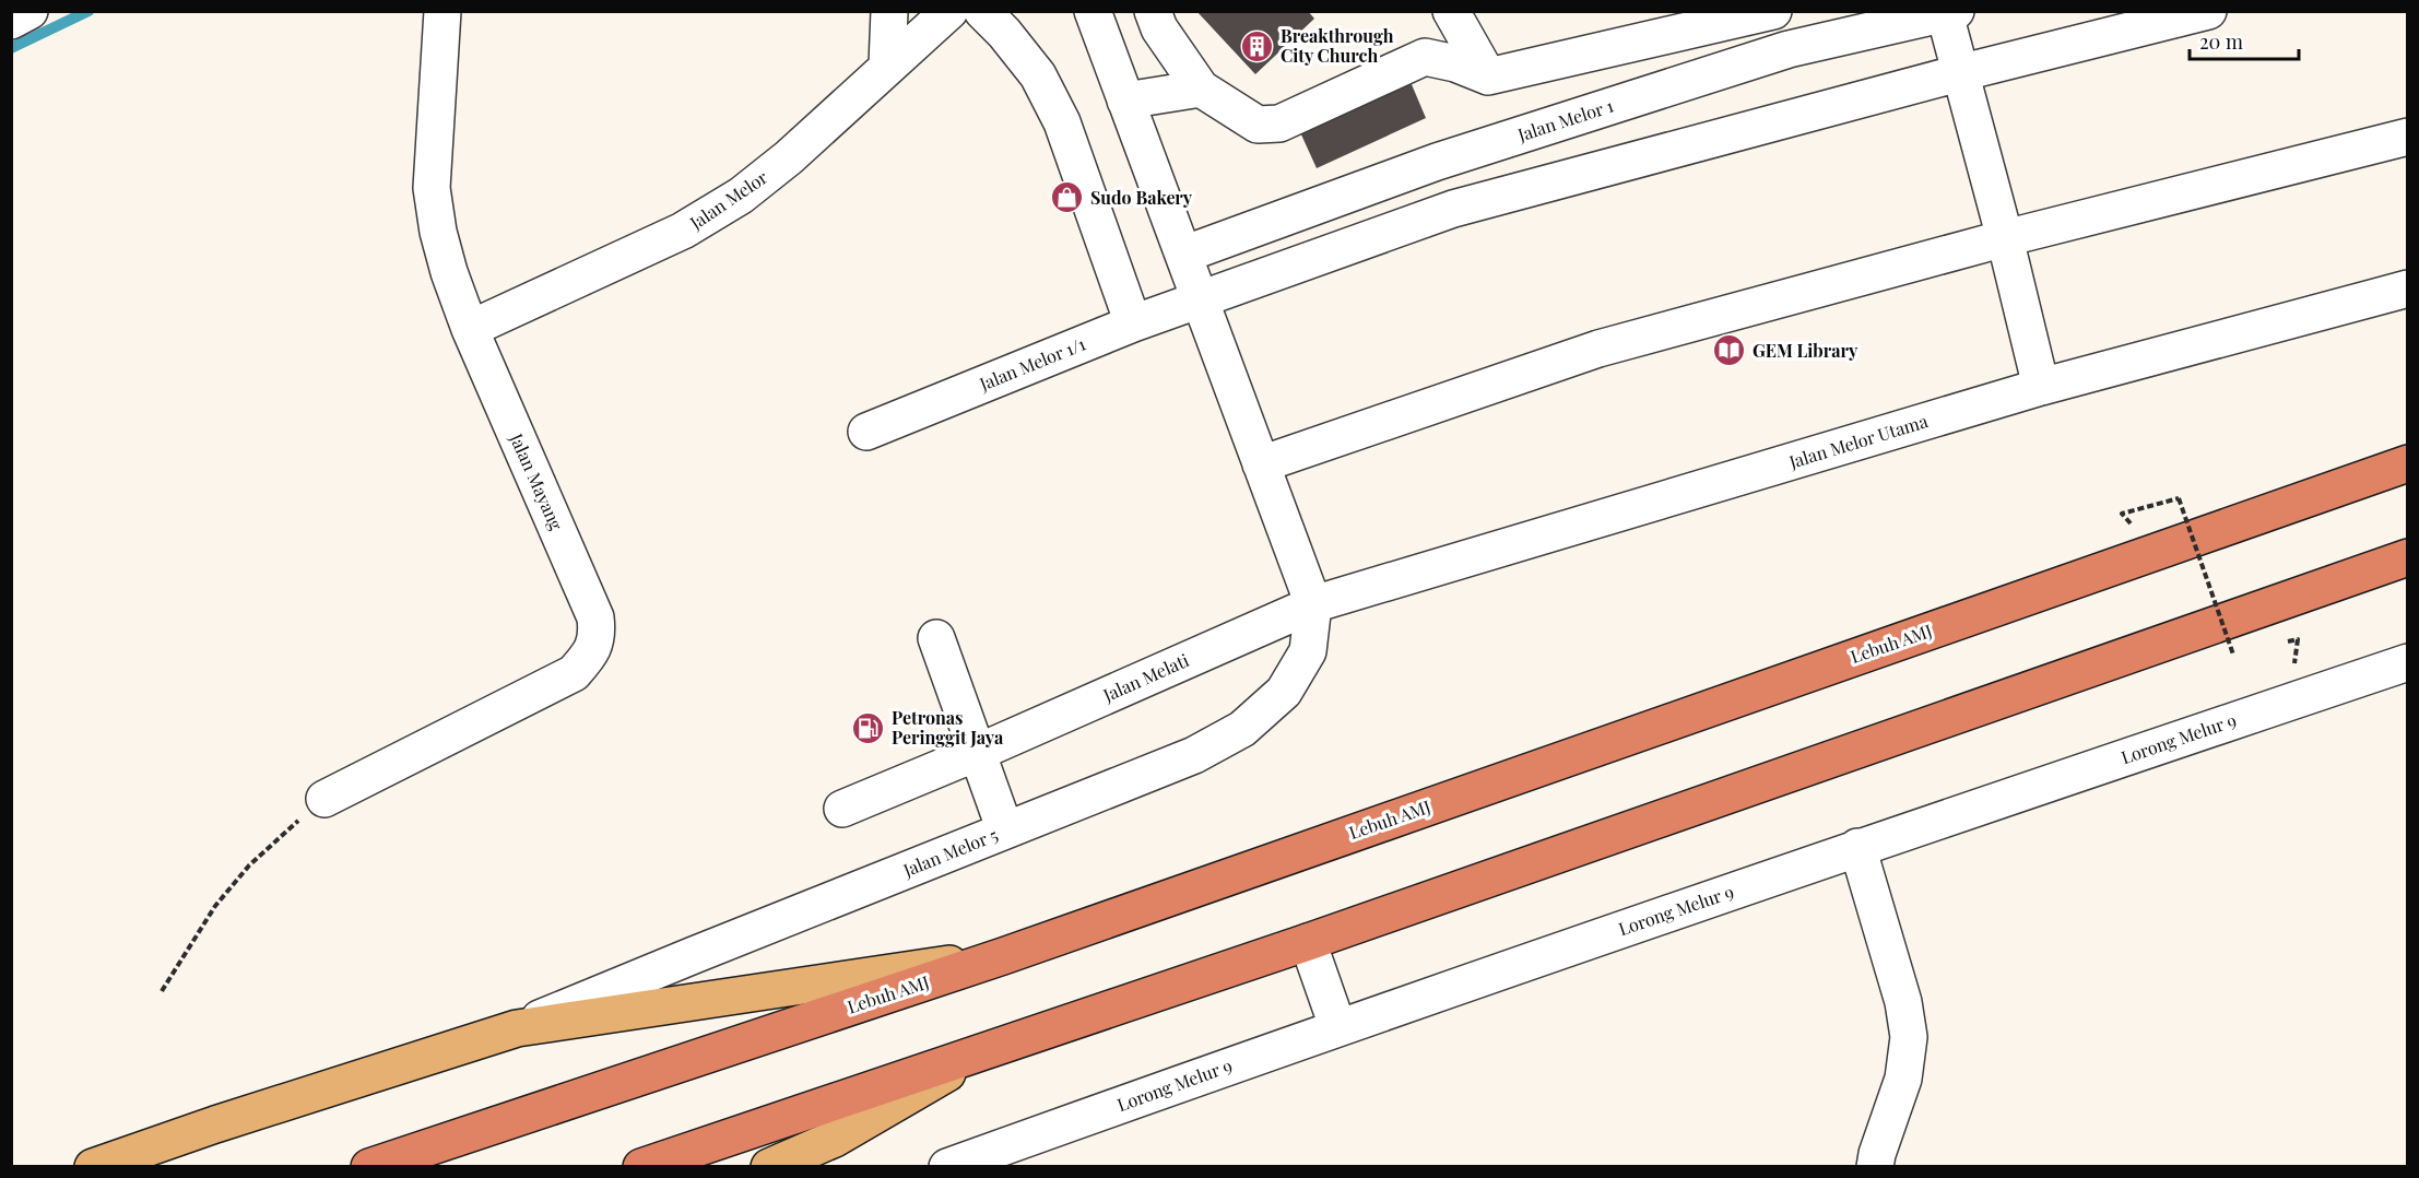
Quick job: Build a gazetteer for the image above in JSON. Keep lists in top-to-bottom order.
{
  "streets": {
    "highway": ["Lebuh AMJ"],
    "street": [
      "Jalan Melor 1",
      "Jalan Melor",
      "Jalan Melor 1/1",
      "Jalan Melor Utama",
      "Jalan Mayang",
      "Jalan Melati",
      "Lorong Melur 9",
      "Jalan Melor 5"
    ]
  },
  "crossings": [
    ["Jalan Melor", "Jalan Mayang"],
    ["Jalan Melor Utama", "Jalan Melati"],
    ["Jalan Melor Utama", "Jalan Melor 5"],
    ["Jalan Melati", "Jalan Melor 5"]
  ],
  "places": {
    "building": ["Breakthrough City Church"],
    "shop": ["Sudo Bakery"],
    "library": ["GEM Library"],
    "fuel station": ["Petronas Peringgit Jaya"]
  },
  "scale_bar": "20 m"
}
